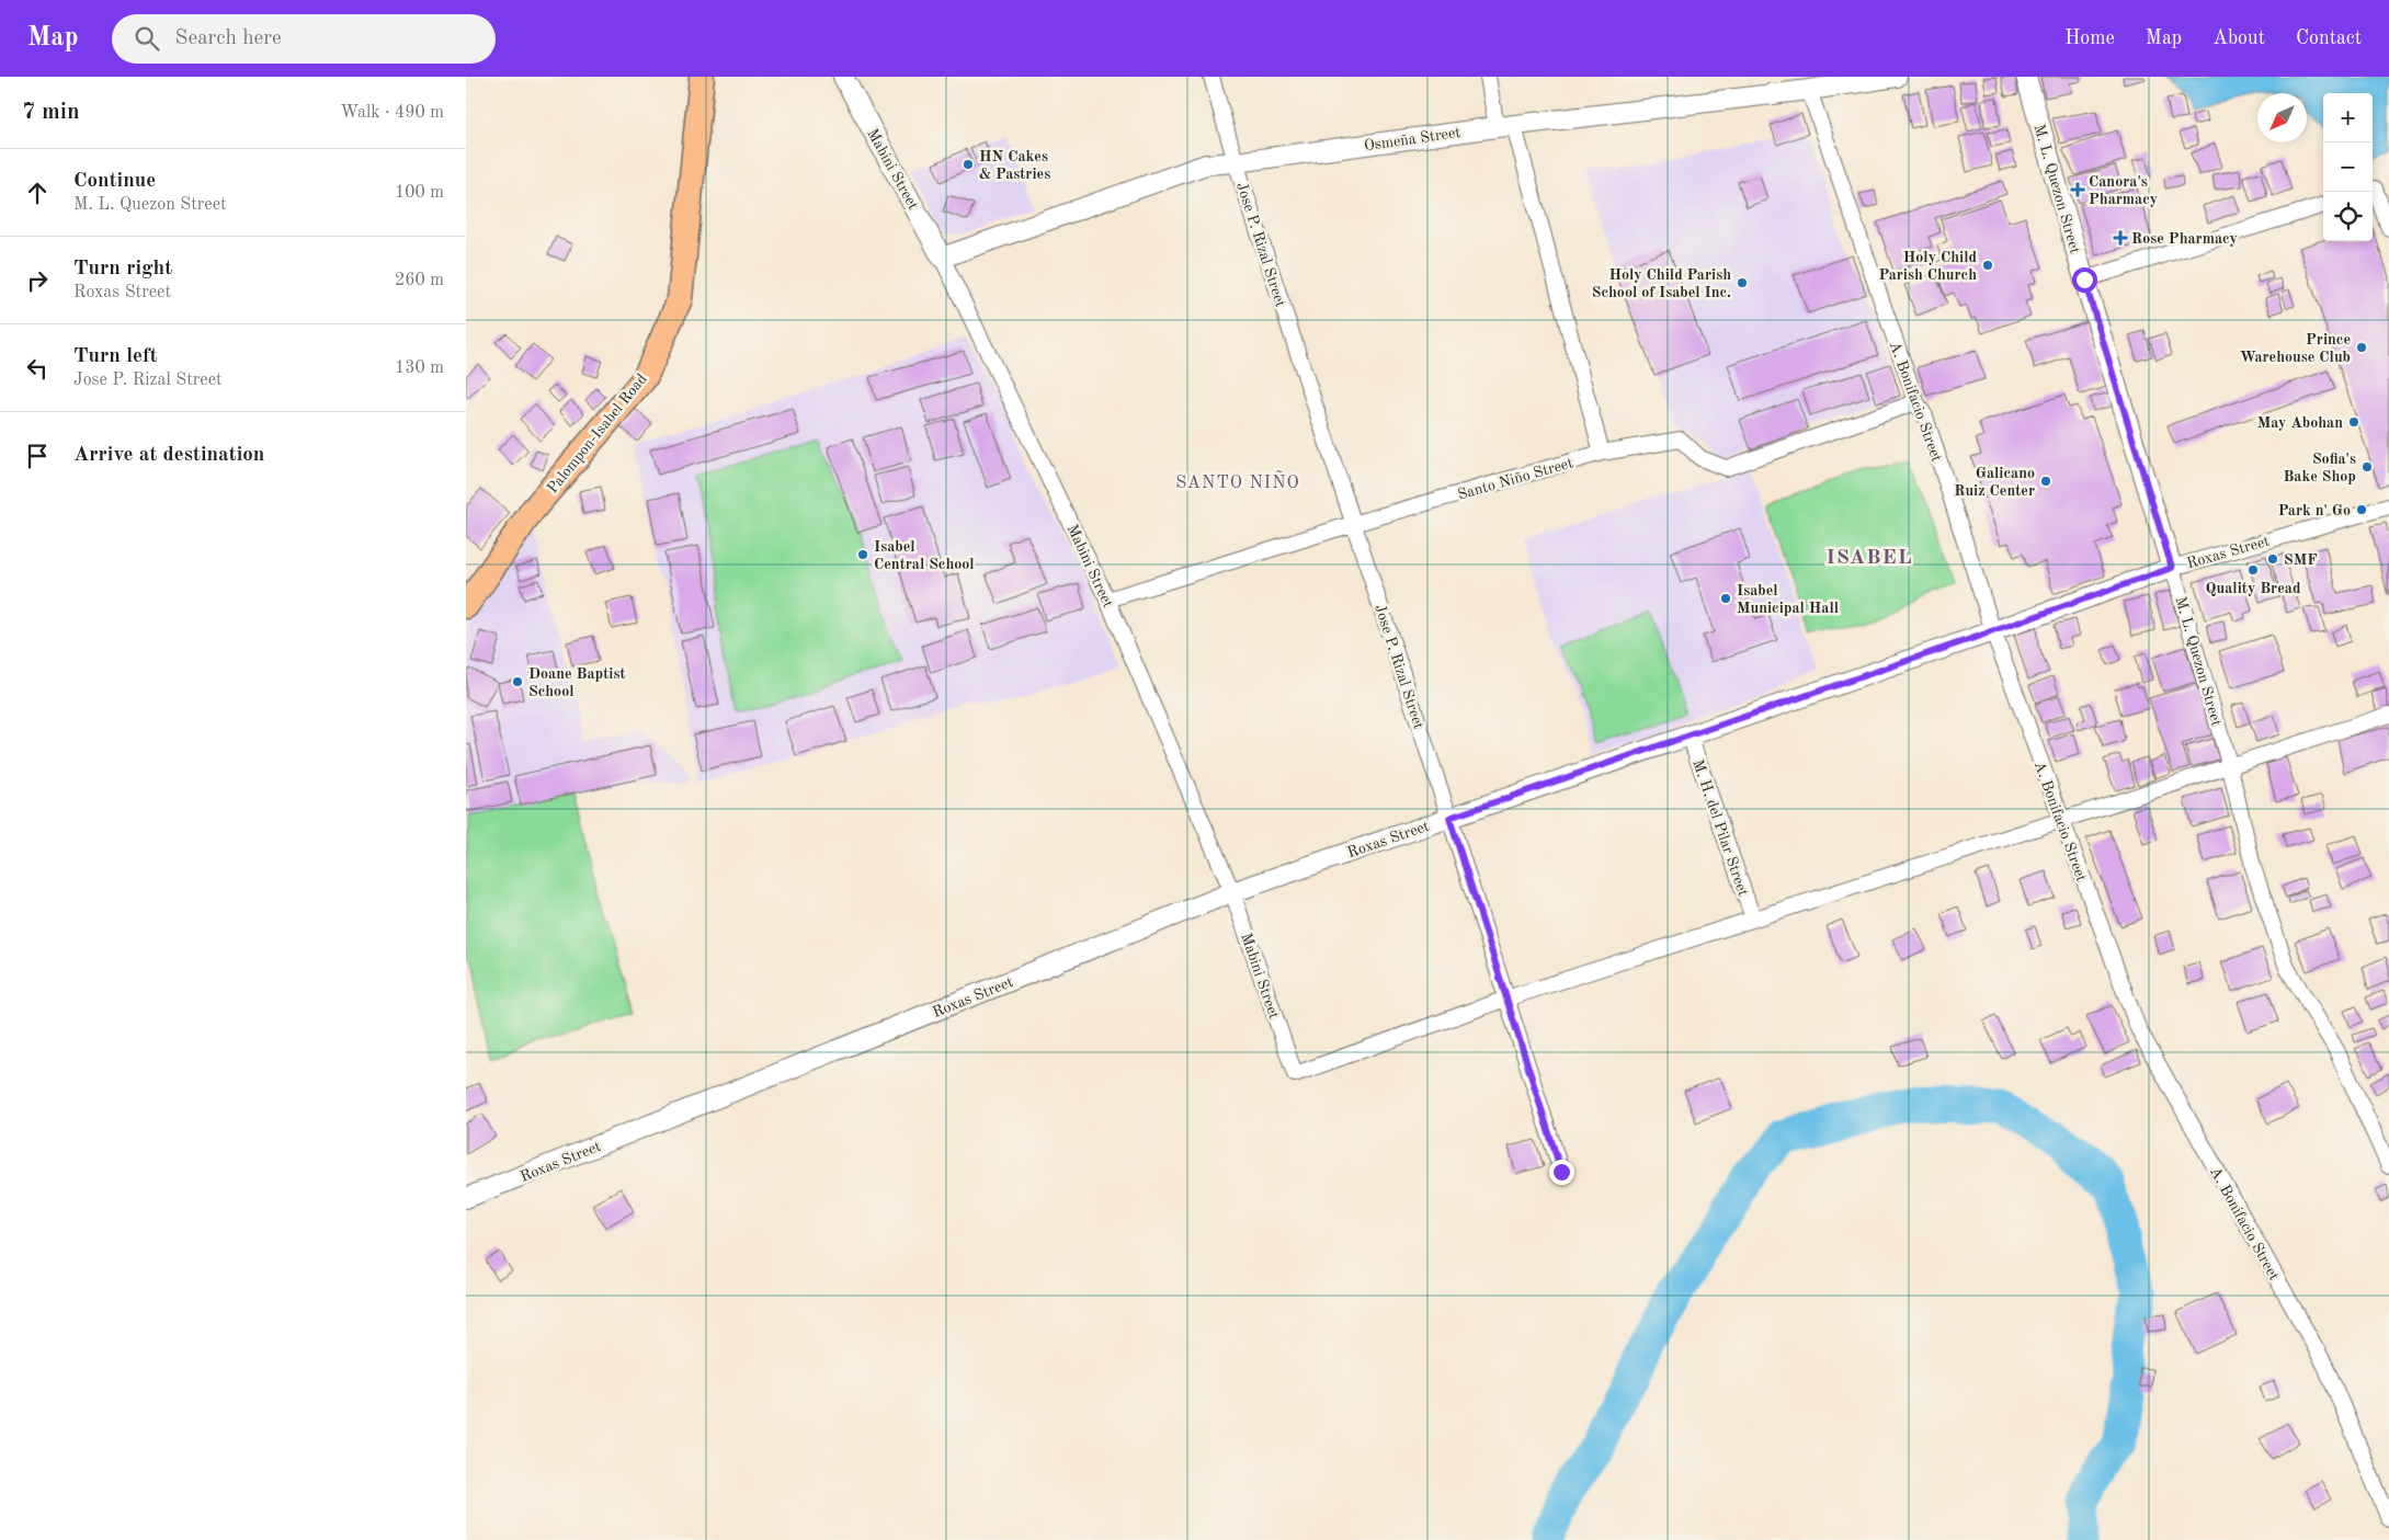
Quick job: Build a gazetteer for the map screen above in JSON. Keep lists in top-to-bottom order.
{
  "streets": {
    "highway": ["Palompon-Isabel Road"],
    "street": [
      "Osmeña Street",
      "Mabini Street",
      "M. L. Quezon Street",
      "Jose P. Rizal Street",
      "A. Bonifacio Street",
      "Santo Niño Street",
      "Roxas Street",
      "M. H. del Pilar Street"
    ]
  },
  "crossings": [
    ["Osmeña Street", "Mabini Street"],
    ["Osmeña Street", "Jose P. Rizal Street"],
    ["Osmeña Street", "A. Bonifacio Street"],
    ["Mabini Street", "Jose P. Rizal Street"],
    ["Mabini Street", "Santo Niño Street"],
    ["Mabini Street", "Roxas Street"],
    ["M. L. Quezon Street", "Roxas Street"],
    ["Jose P. Rizal Street", "Santo Niño Street"],
    ["Jose P. Rizal Street", "Roxas Street"],
    ["A. Bonifacio Street", "Santo Niño Street"],
    ["A. Bonifacio Street", "Roxas Street"],
    ["Roxas Street", "M. H. del Pilar Street"]
  ],
  "districts": ["SANTO NIÑO", "ISABEL"],
  "places": {
    "other": [
      "HN Cakes & Pastries",
      "Holy Child Parish Church",
      "Holy Child Parish School of Isabel Inc.",
      "Prince Warehouse Club",
      "May Abohan",
      "Sofia's Bake Shop",
      "Galicano Ruiz Center",
      "Park n' Go",
      "Isabel Central School",
      "SMF",
      "Quality Bread",
      "Isabel Municipal Hall",
      "Doane Baptist School"
    ],
    "health": ["Canora's Pharmacy", "Rose Pharmacy"]
  },
  "north": "bottom left",
  "page": {
    "header": "Map",
    "search": "Search here",
    "nav": [
      "Home",
      "Map",
      "About",
      "Contact"
    ],
    "heading": ["7 min", "Walk · 490 m"],
    "map_buttons": ["+", "−"],
    "list": [
      ["Continue", "M. L. Quezon Street", "100 m"],
      ["Turn right", "Roxas Street", "260 m"],
      ["Turn left", "Jose P. Rizal Street", "130 m"],
      "Arrive at destination"
    ]
  }
}
